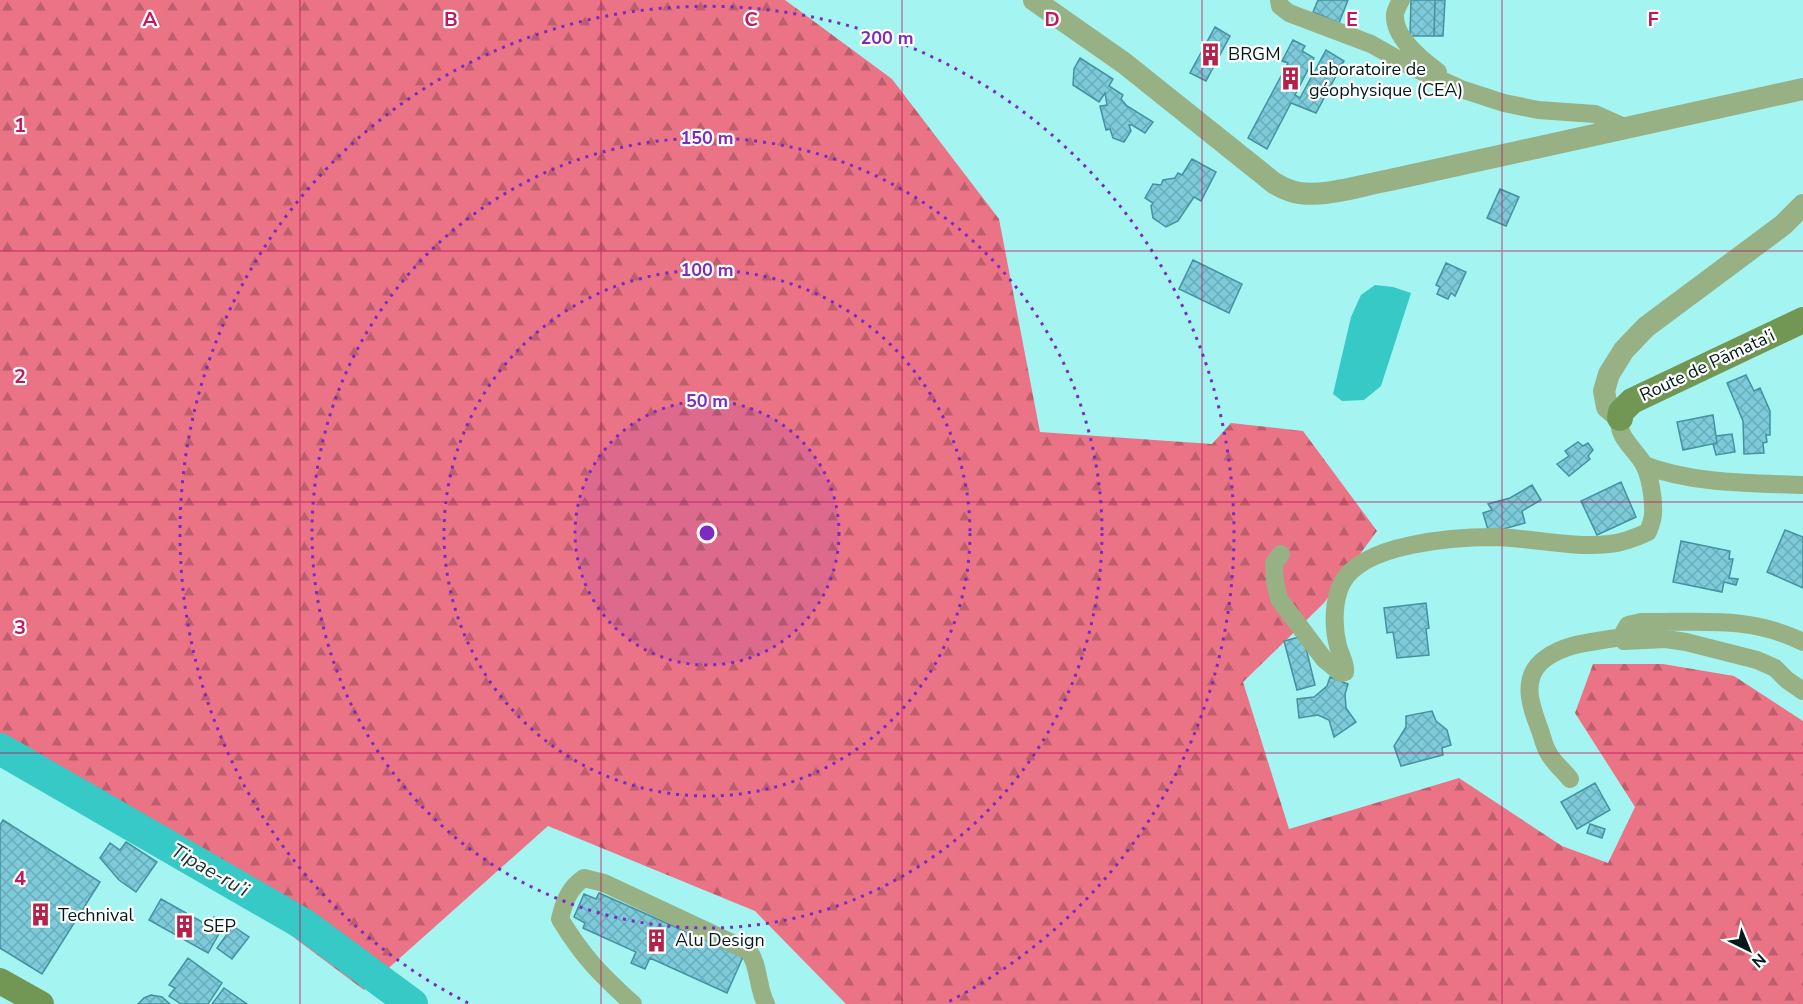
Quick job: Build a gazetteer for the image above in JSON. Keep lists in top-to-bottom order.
{
  "streets": {
    "main road": ["Route de Pāmata'i"]
  },
  "water": ["Tipae-ru’i"],
  "places": {
    "building": [
      "BRGM",
      "Laboratoire de géophysique (CEA)",
      "Technival",
      "SEP",
      "Alu Design"
    ]
  },
  "north": "bottom right",
  "grid": {
    "columns": [
      "A",
      "B",
      "C",
      "D",
      "E",
      "F"
    ],
    "rows": [
      "1",
      "2",
      "3",
      "4"
    ]
  },
  "rings": [
    "200 m",
    "150 m",
    "100 m",
    "50 m"
  ]
}
